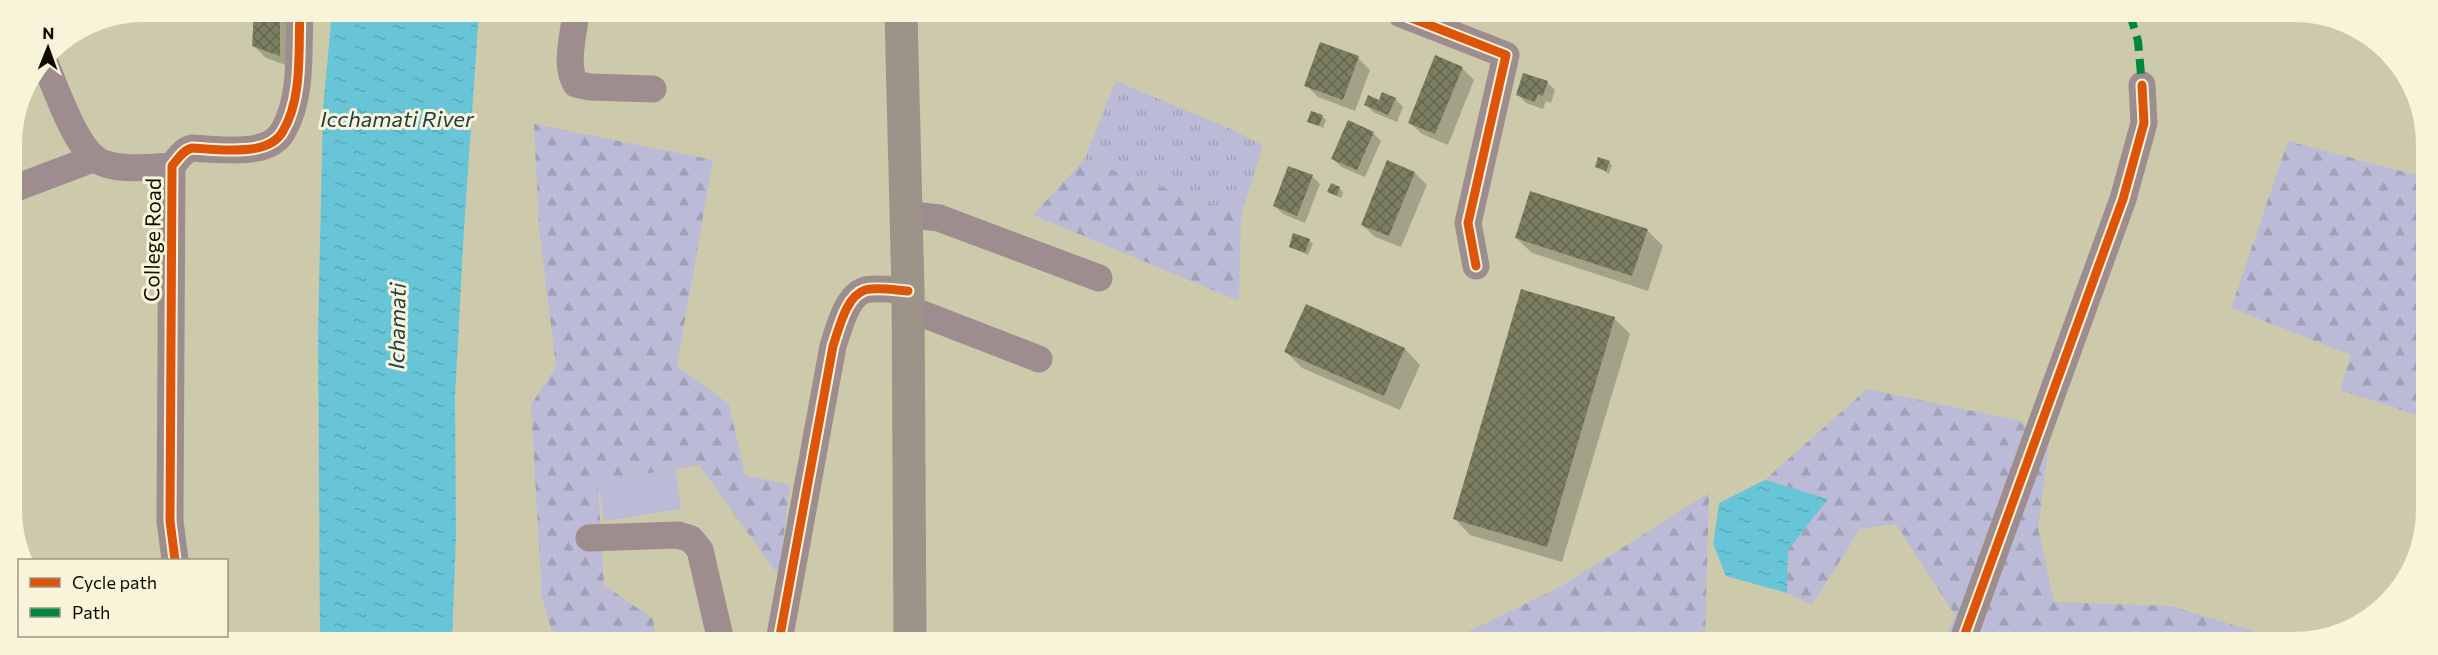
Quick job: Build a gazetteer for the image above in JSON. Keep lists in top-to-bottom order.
{
  "streets": {
    "street": ["College Road"]
  },
  "water": ["Icchamati River", "Ichamati"],
  "legend": ["Cycle path", "Path"],
  "north": "top"
}
